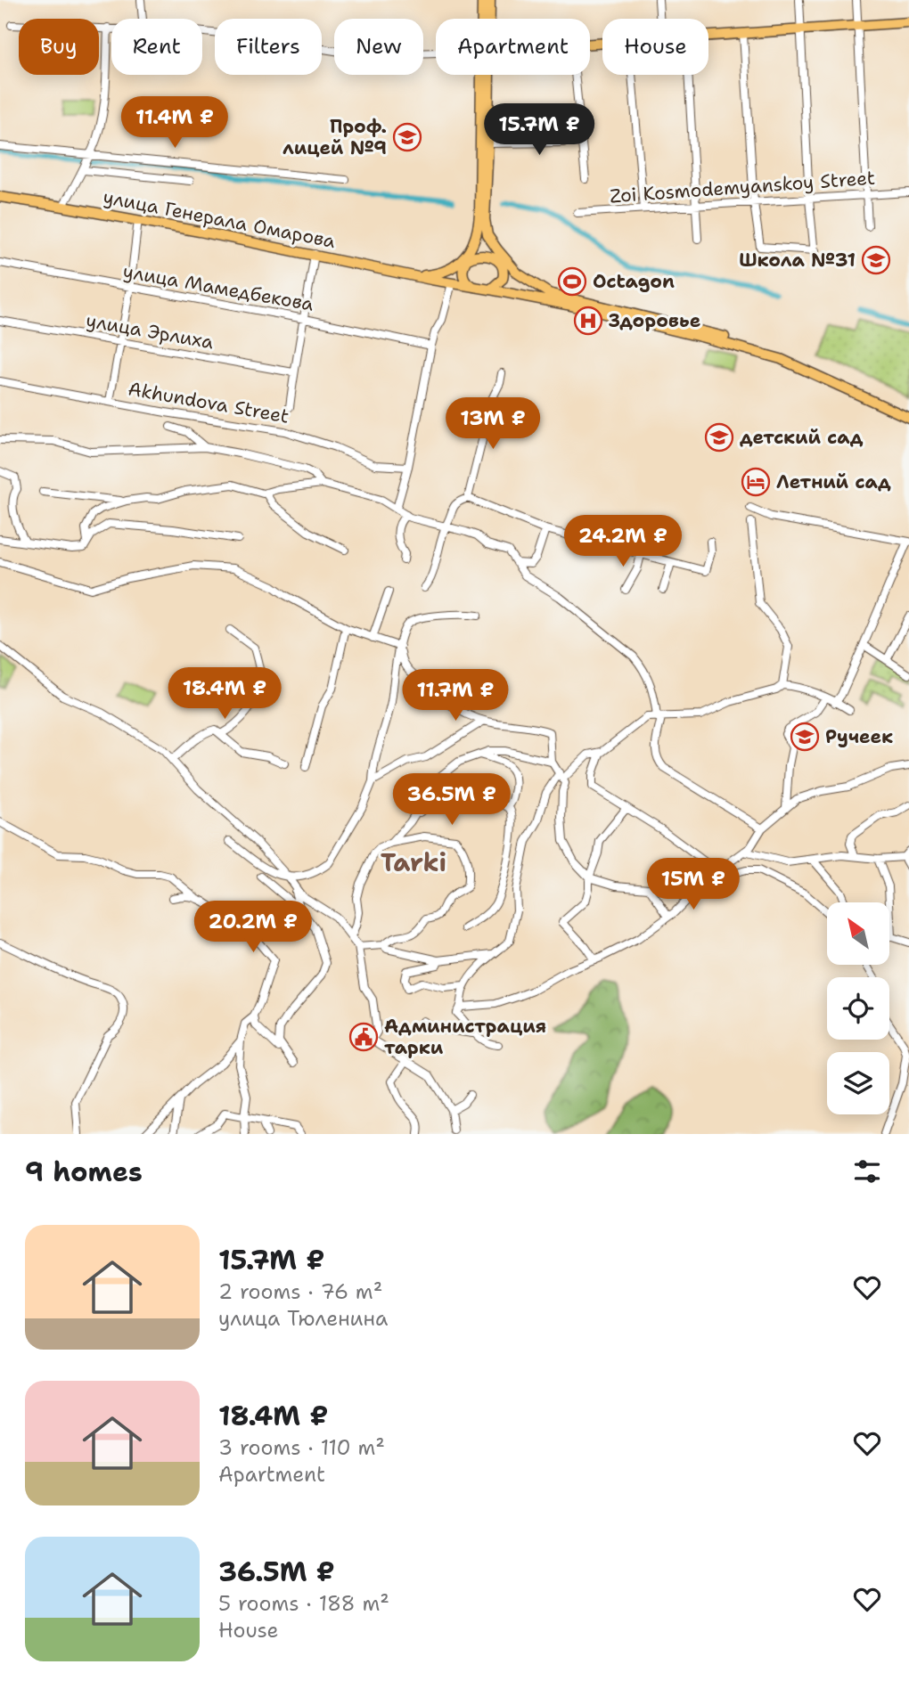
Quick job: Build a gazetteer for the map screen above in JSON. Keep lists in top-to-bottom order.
{
  "streets": {
    "main road": ["улица Генерала Омарова"],
    "street": [
      "Zoi Kosmodemyanskoy Street",
      "улица Мамедбекова",
      "улица Эрлиха",
      "Akhundova Street"
    ]
  },
  "districts": ["Tarki"],
  "places": {
    "school or university": [
      "Проф. лицей №9",
      "Школа №31",
      "детский сад",
      "Ручеек"
    ],
    "sports": ["Octagon"],
    "hospital": ["Здоровье"],
    "hotel": ["Летний сад"],
    "public building": ["Администрация тарки"]
  },
  "north": "top left",
  "page": {
    "chip": [
      "Buy",
      "Rent",
      "Filters",
      "New",
      "Apartment",
      "House"
    ],
    "price": [
      "11.4M ₽",
      "15.7M ₽",
      "13M ₽",
      "24.2M ₽",
      "18.4M ₽",
      "11.7M ₽",
      "36.5M ₽",
      "15M ₽",
      "20.2M ₽"
    ],
    "heading": "9 homes",
    "list": [
      {
        "name": "15.7M ₽",
        "note": "2 rooms · 76 m² · улица Тюленина"
      },
      {
        "name": "18.4M ₽",
        "note": "3 rooms · 110 m² · Apartment"
      },
      {
        "name": "36.5M ₽",
        "note": "5 rooms · 188 m² · House"
      }
    ]
  }
}
